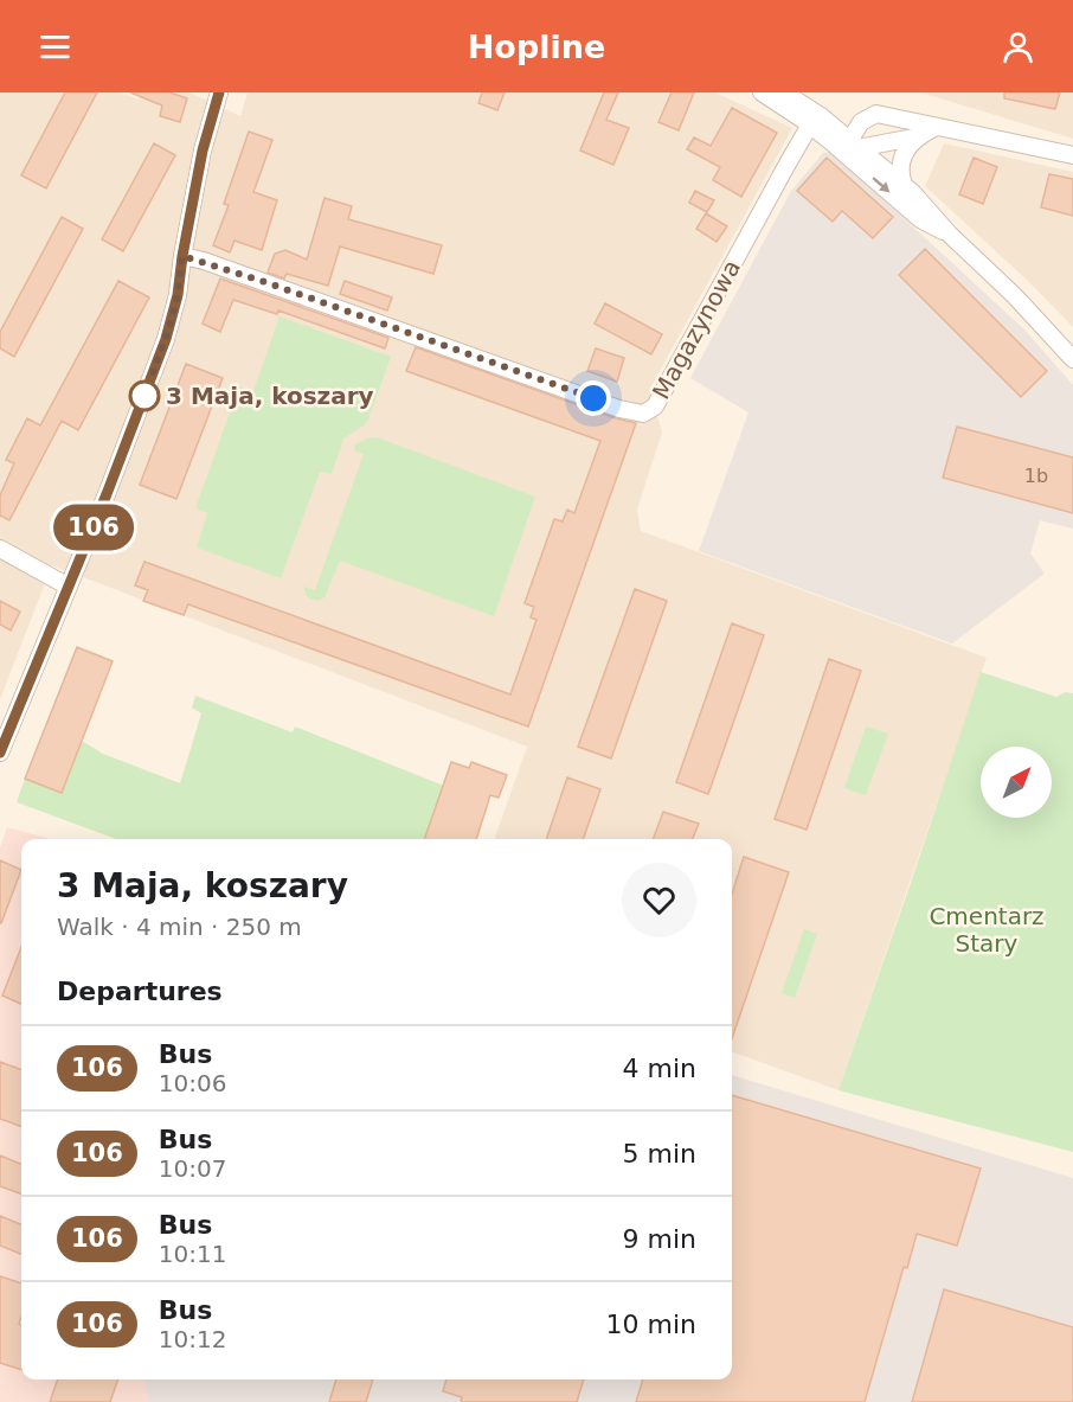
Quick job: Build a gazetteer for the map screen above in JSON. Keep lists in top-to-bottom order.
{
  "streets": {
    "street": ["Magazynowa"]
  },
  "parks": ["Cmentarz Stary"],
  "places": ["3 Maja, koszary"],
  "lines": ["bus line 106"],
  "house_numbers": ["1b"],
  "north": "top right",
  "page": {
    "header": "Hopline",
    "on_map": "106",
    "heading": [
      ["3 Maja, koszary", "Walk · 4 min · 250 m"],
      "Departures"
    ],
    "list": [
      {
        "mark": "106",
        "name": "Bus",
        "note": "10:06",
        "value": "4 min"
      },
      {
        "mark": "106",
        "name": "Bus",
        "note": "10:07",
        "value": "5 min"
      },
      {
        "mark": "106",
        "name": "Bus",
        "note": "10:11",
        "value": "9 min"
      },
      {
        "mark": "106",
        "name": "Bus",
        "note": "10:12",
        "value": "10 min"
      }
    ]
  }
}
